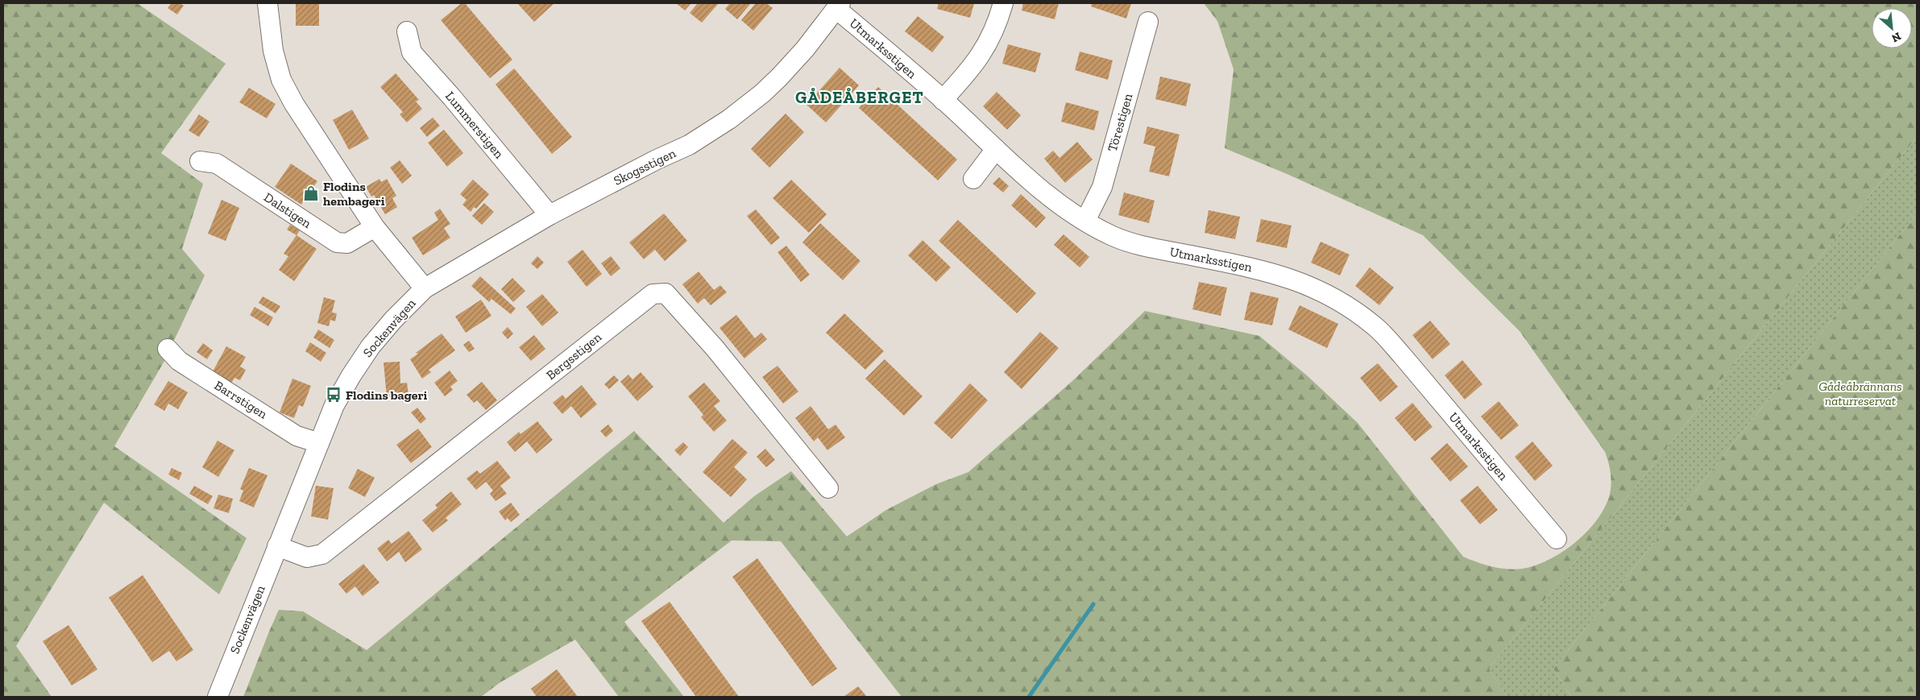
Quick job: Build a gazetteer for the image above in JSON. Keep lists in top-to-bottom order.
{
  "streets": {
    "street": [
      "Utmarksstigen",
      "Törestigen",
      "Lummerstigen",
      "Skogsstigen",
      "Dalstigen",
      "Sockenvägen",
      "Bergsstigen",
      "Barrstigen"
    ]
  },
  "crossings": [
    ["Utmarksstigen", "Törestigen"],
    ["Utmarksstigen", "Skogsstigen"],
    ["Lummerstigen", "Skogsstigen"],
    ["Skogsstigen", "Sockenvägen"],
    ["Dalstigen", "Sockenvägen"],
    ["Sockenvägen", "Bergsstigen"],
    ["Sockenvägen", "Barrstigen"]
  ],
  "districts": ["GÅDEÅBERGET"],
  "parks": ["Gådeåbrännans naturreservat"],
  "places": {
    "shop": ["Flodins hembageri"],
    "bus stop": ["Flodins bageri"]
  },
  "north": "bottom right"
}
